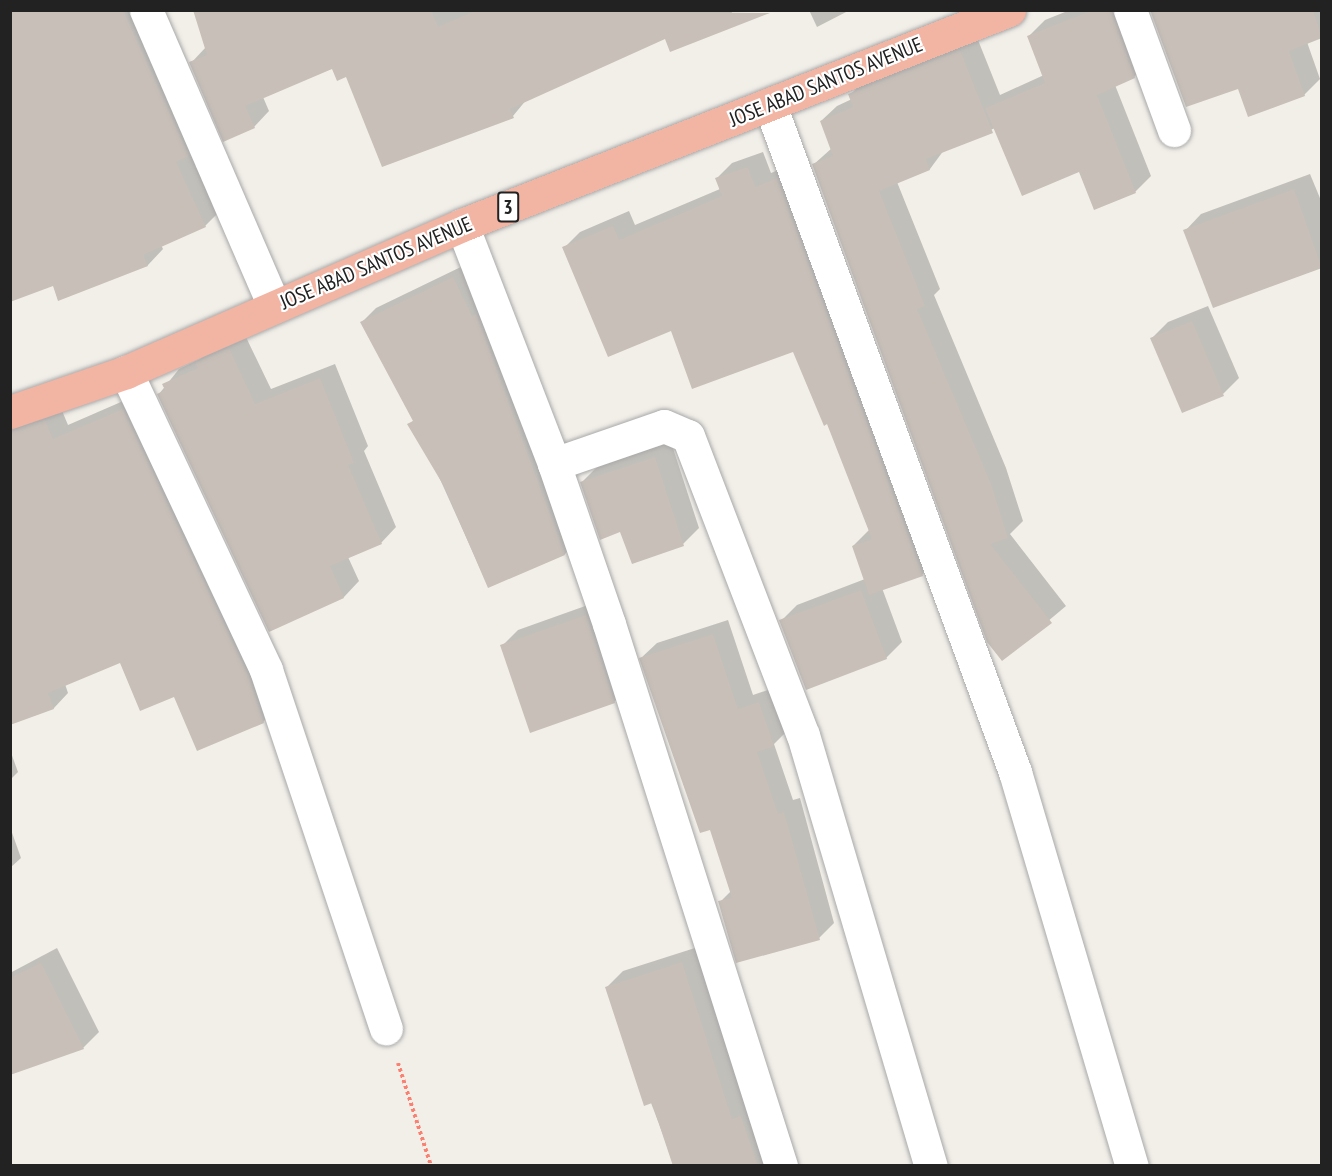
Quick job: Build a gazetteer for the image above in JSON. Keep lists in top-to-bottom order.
{
  "streets": {
    "highway": ["JOSE ABAD SANTOS AVENUE", "3"]
  }
}
